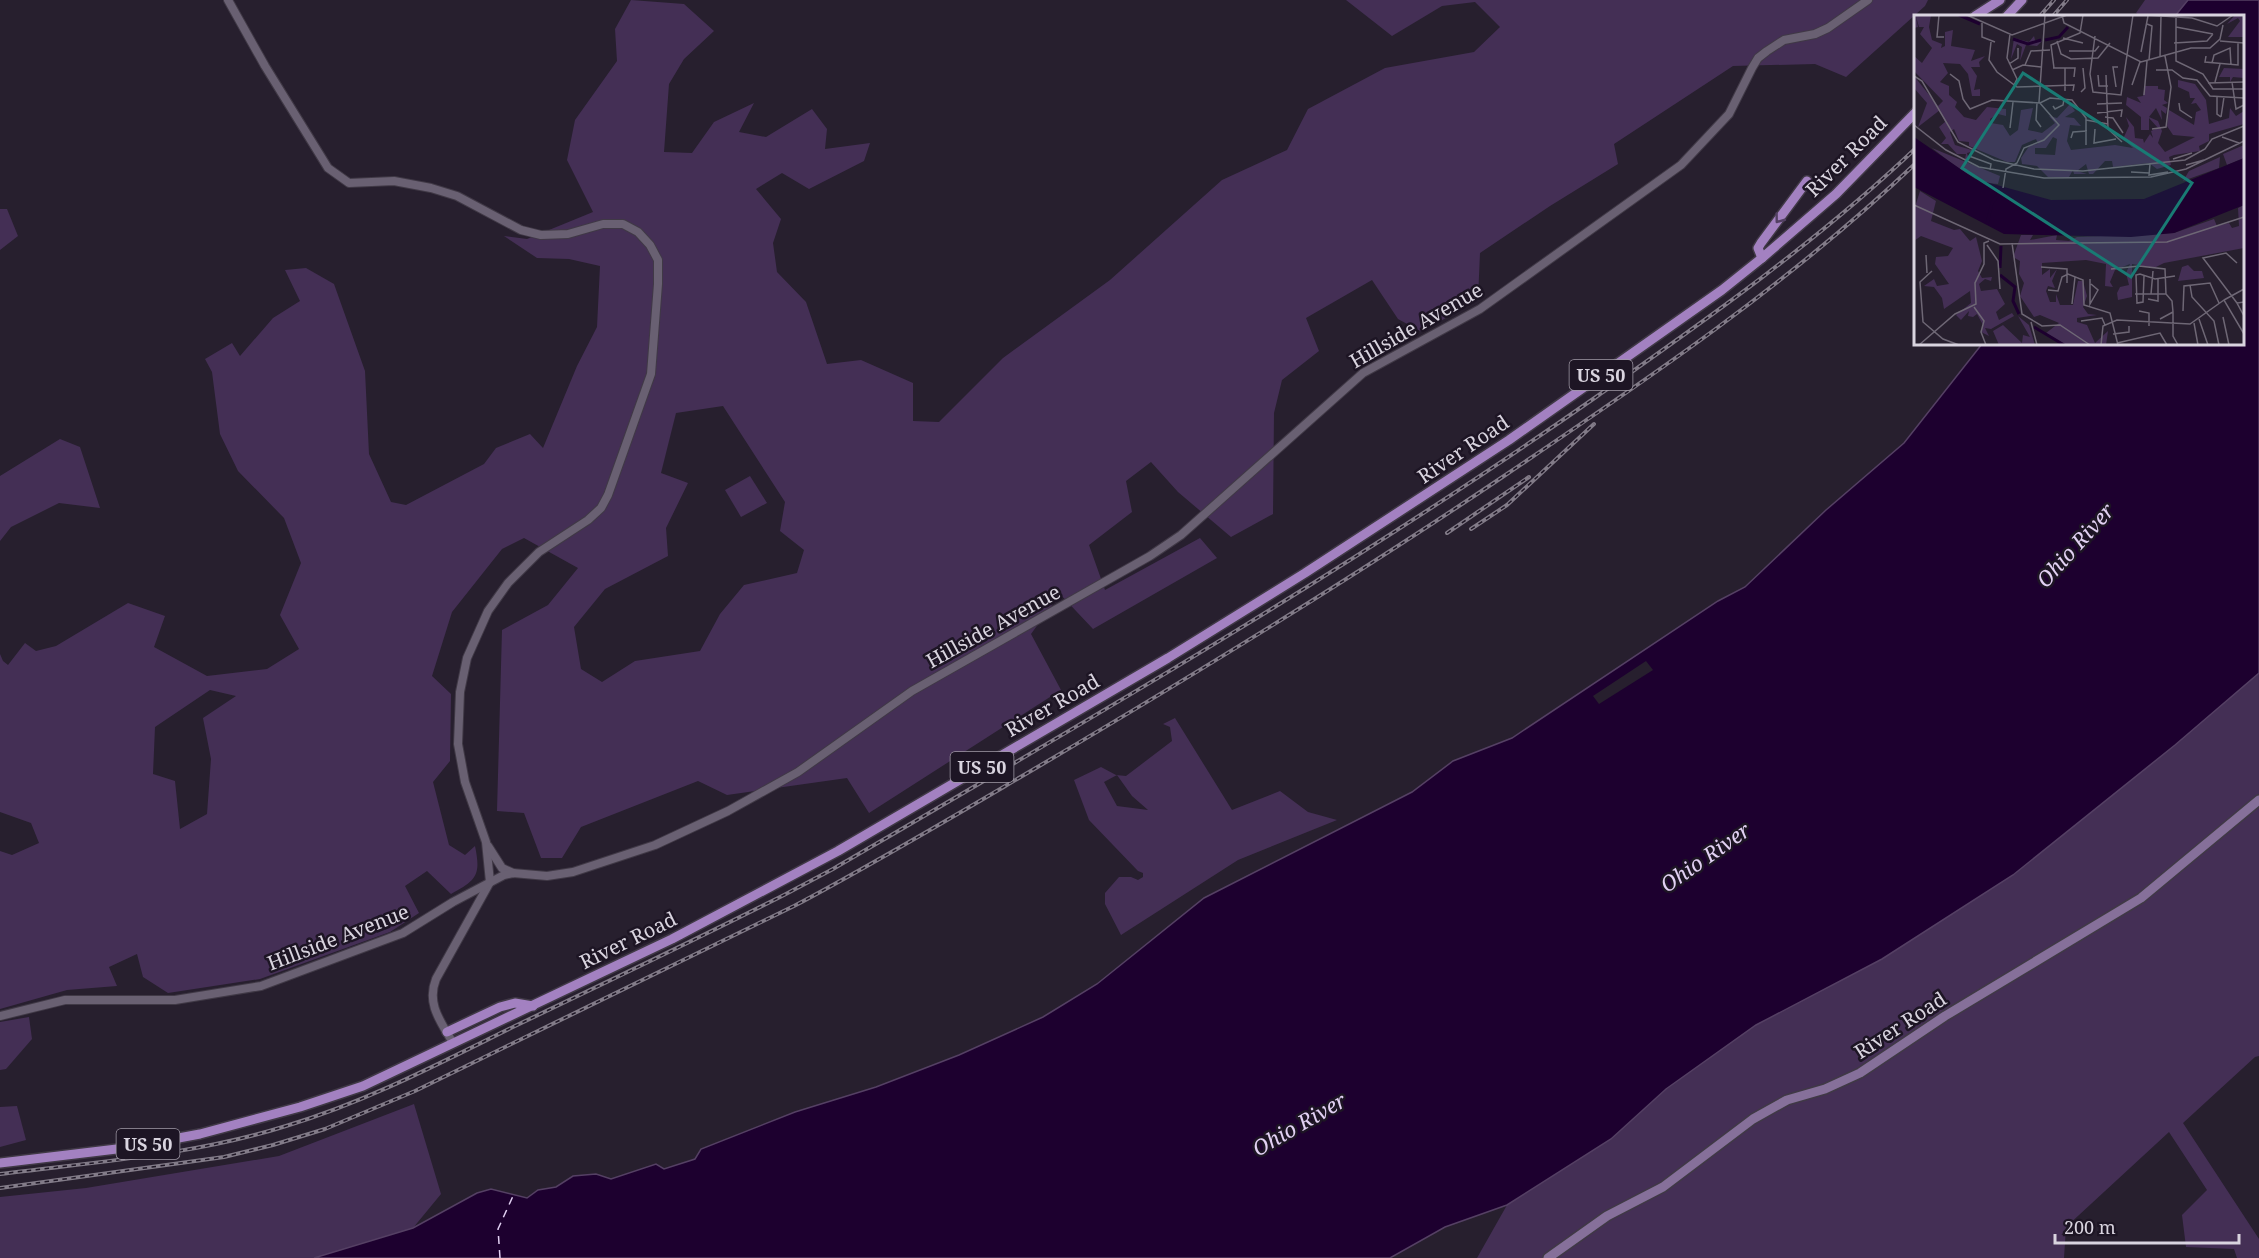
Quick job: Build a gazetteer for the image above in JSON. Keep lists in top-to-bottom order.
{
  "streets": {
    "main road": ["River Road", "US 50"],
    "street": ["Hillside Avenue"]
  },
  "water": ["Ohio River"],
  "scale_bar": "200 m"
}
